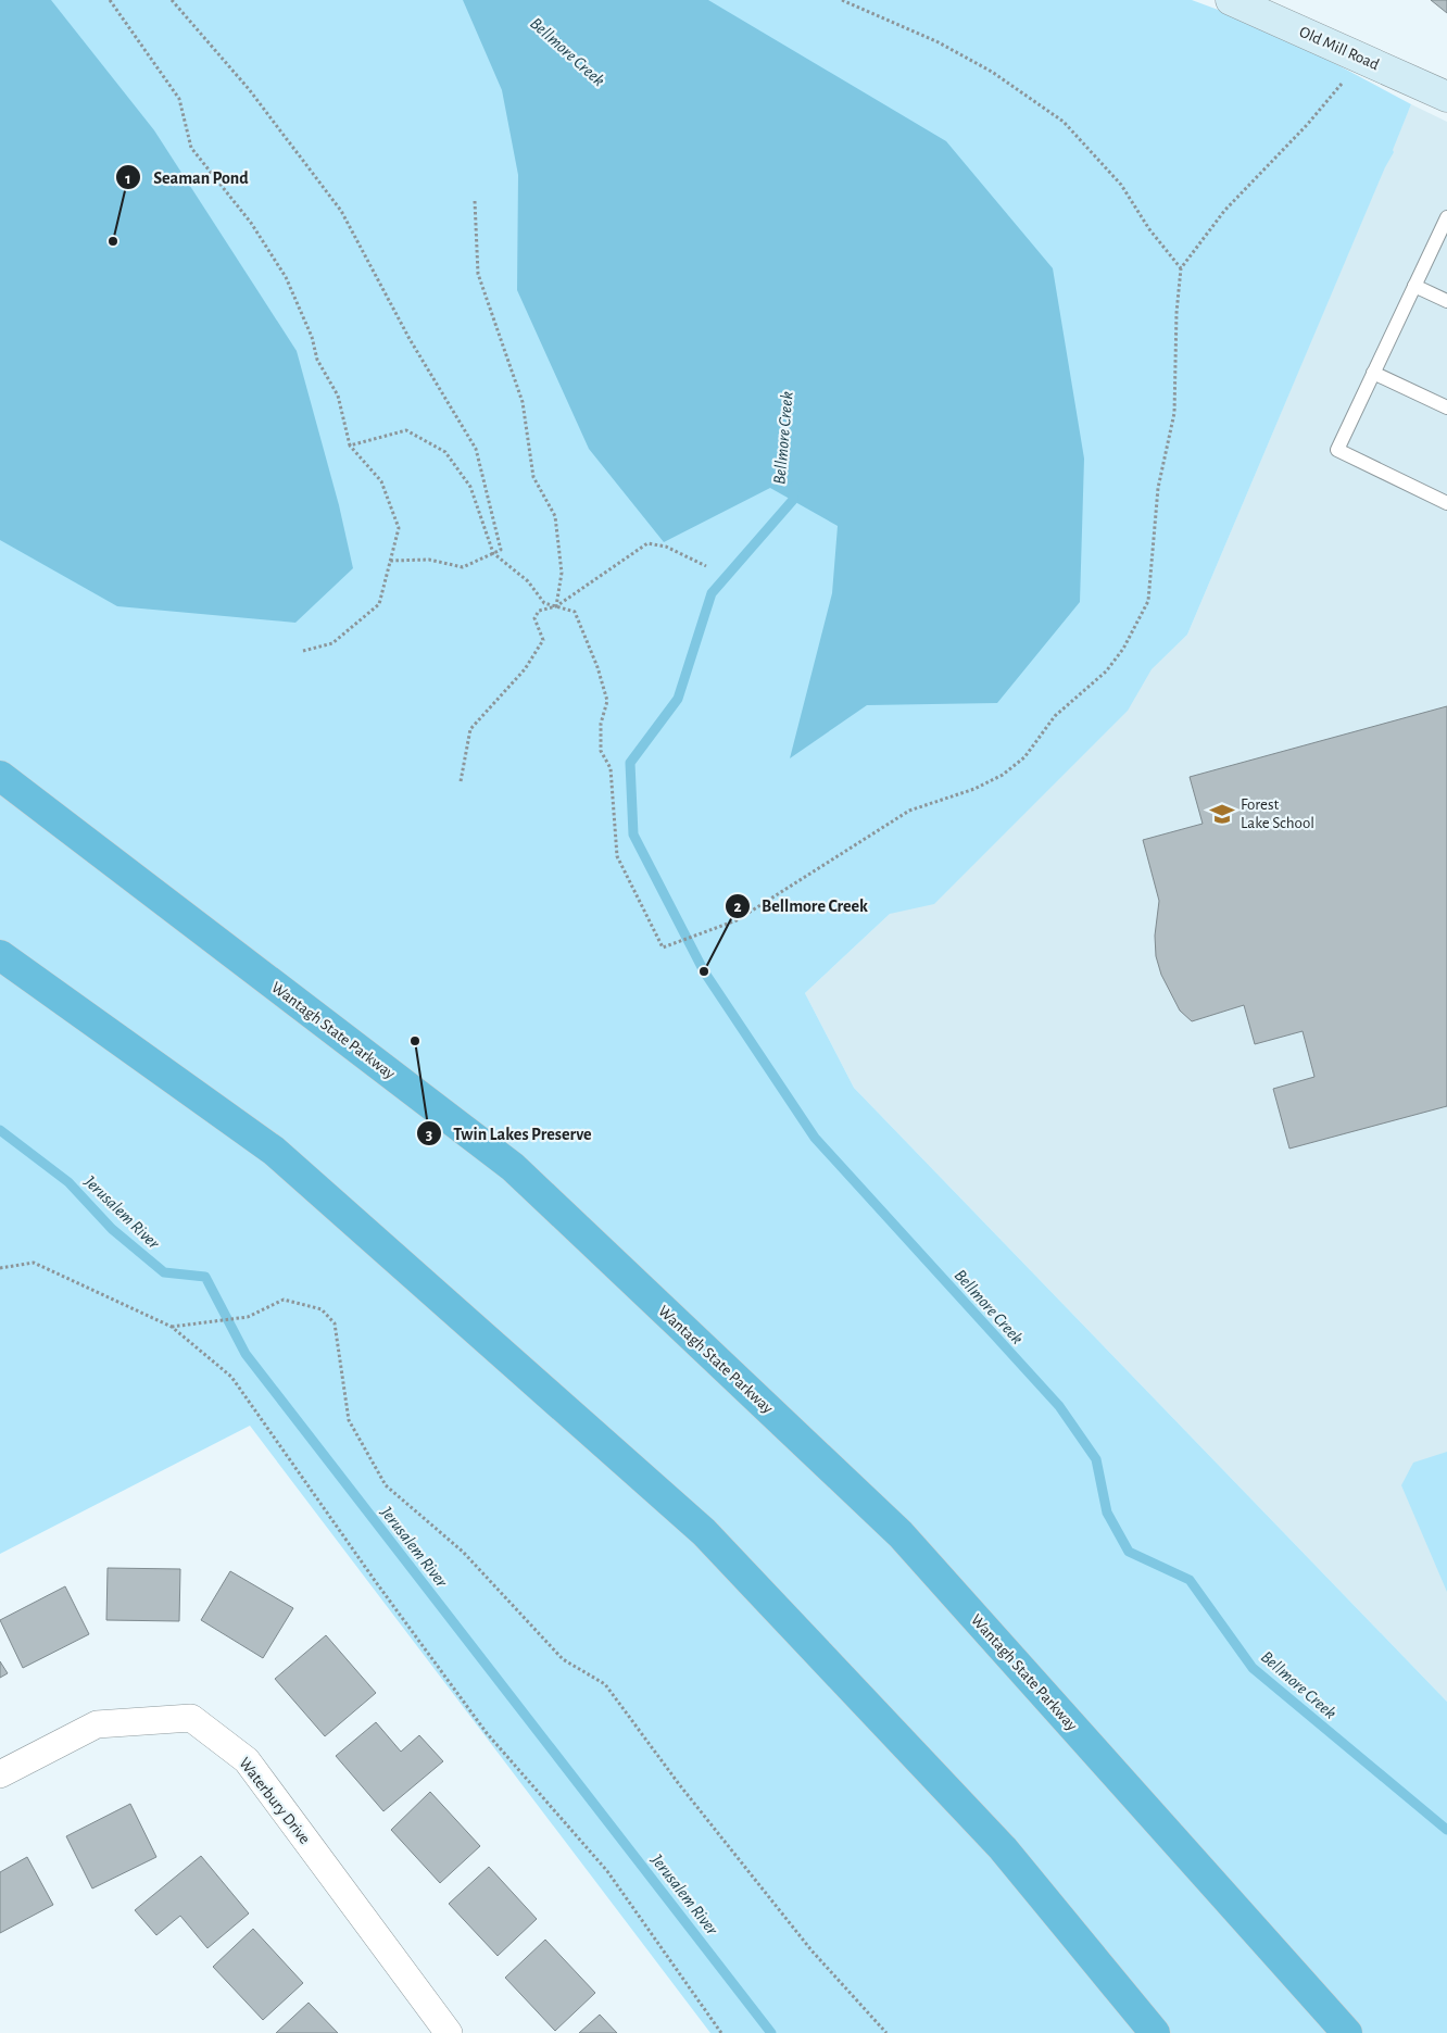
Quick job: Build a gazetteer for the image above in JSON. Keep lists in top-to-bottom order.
{
  "streets": {
    "highway": ["Wantagh State Parkway"],
    "street": ["Old Mill Road", "Waterbury Drive"]
  },
  "water": ["Bellmore Creek", "Jerusalem River"],
  "places": {
    "other": ["Seaman Pond", "Bellmore Creek", "Twin Lakes Preserve"],
    "school or university": ["Forest Lake School"]
  }
}
